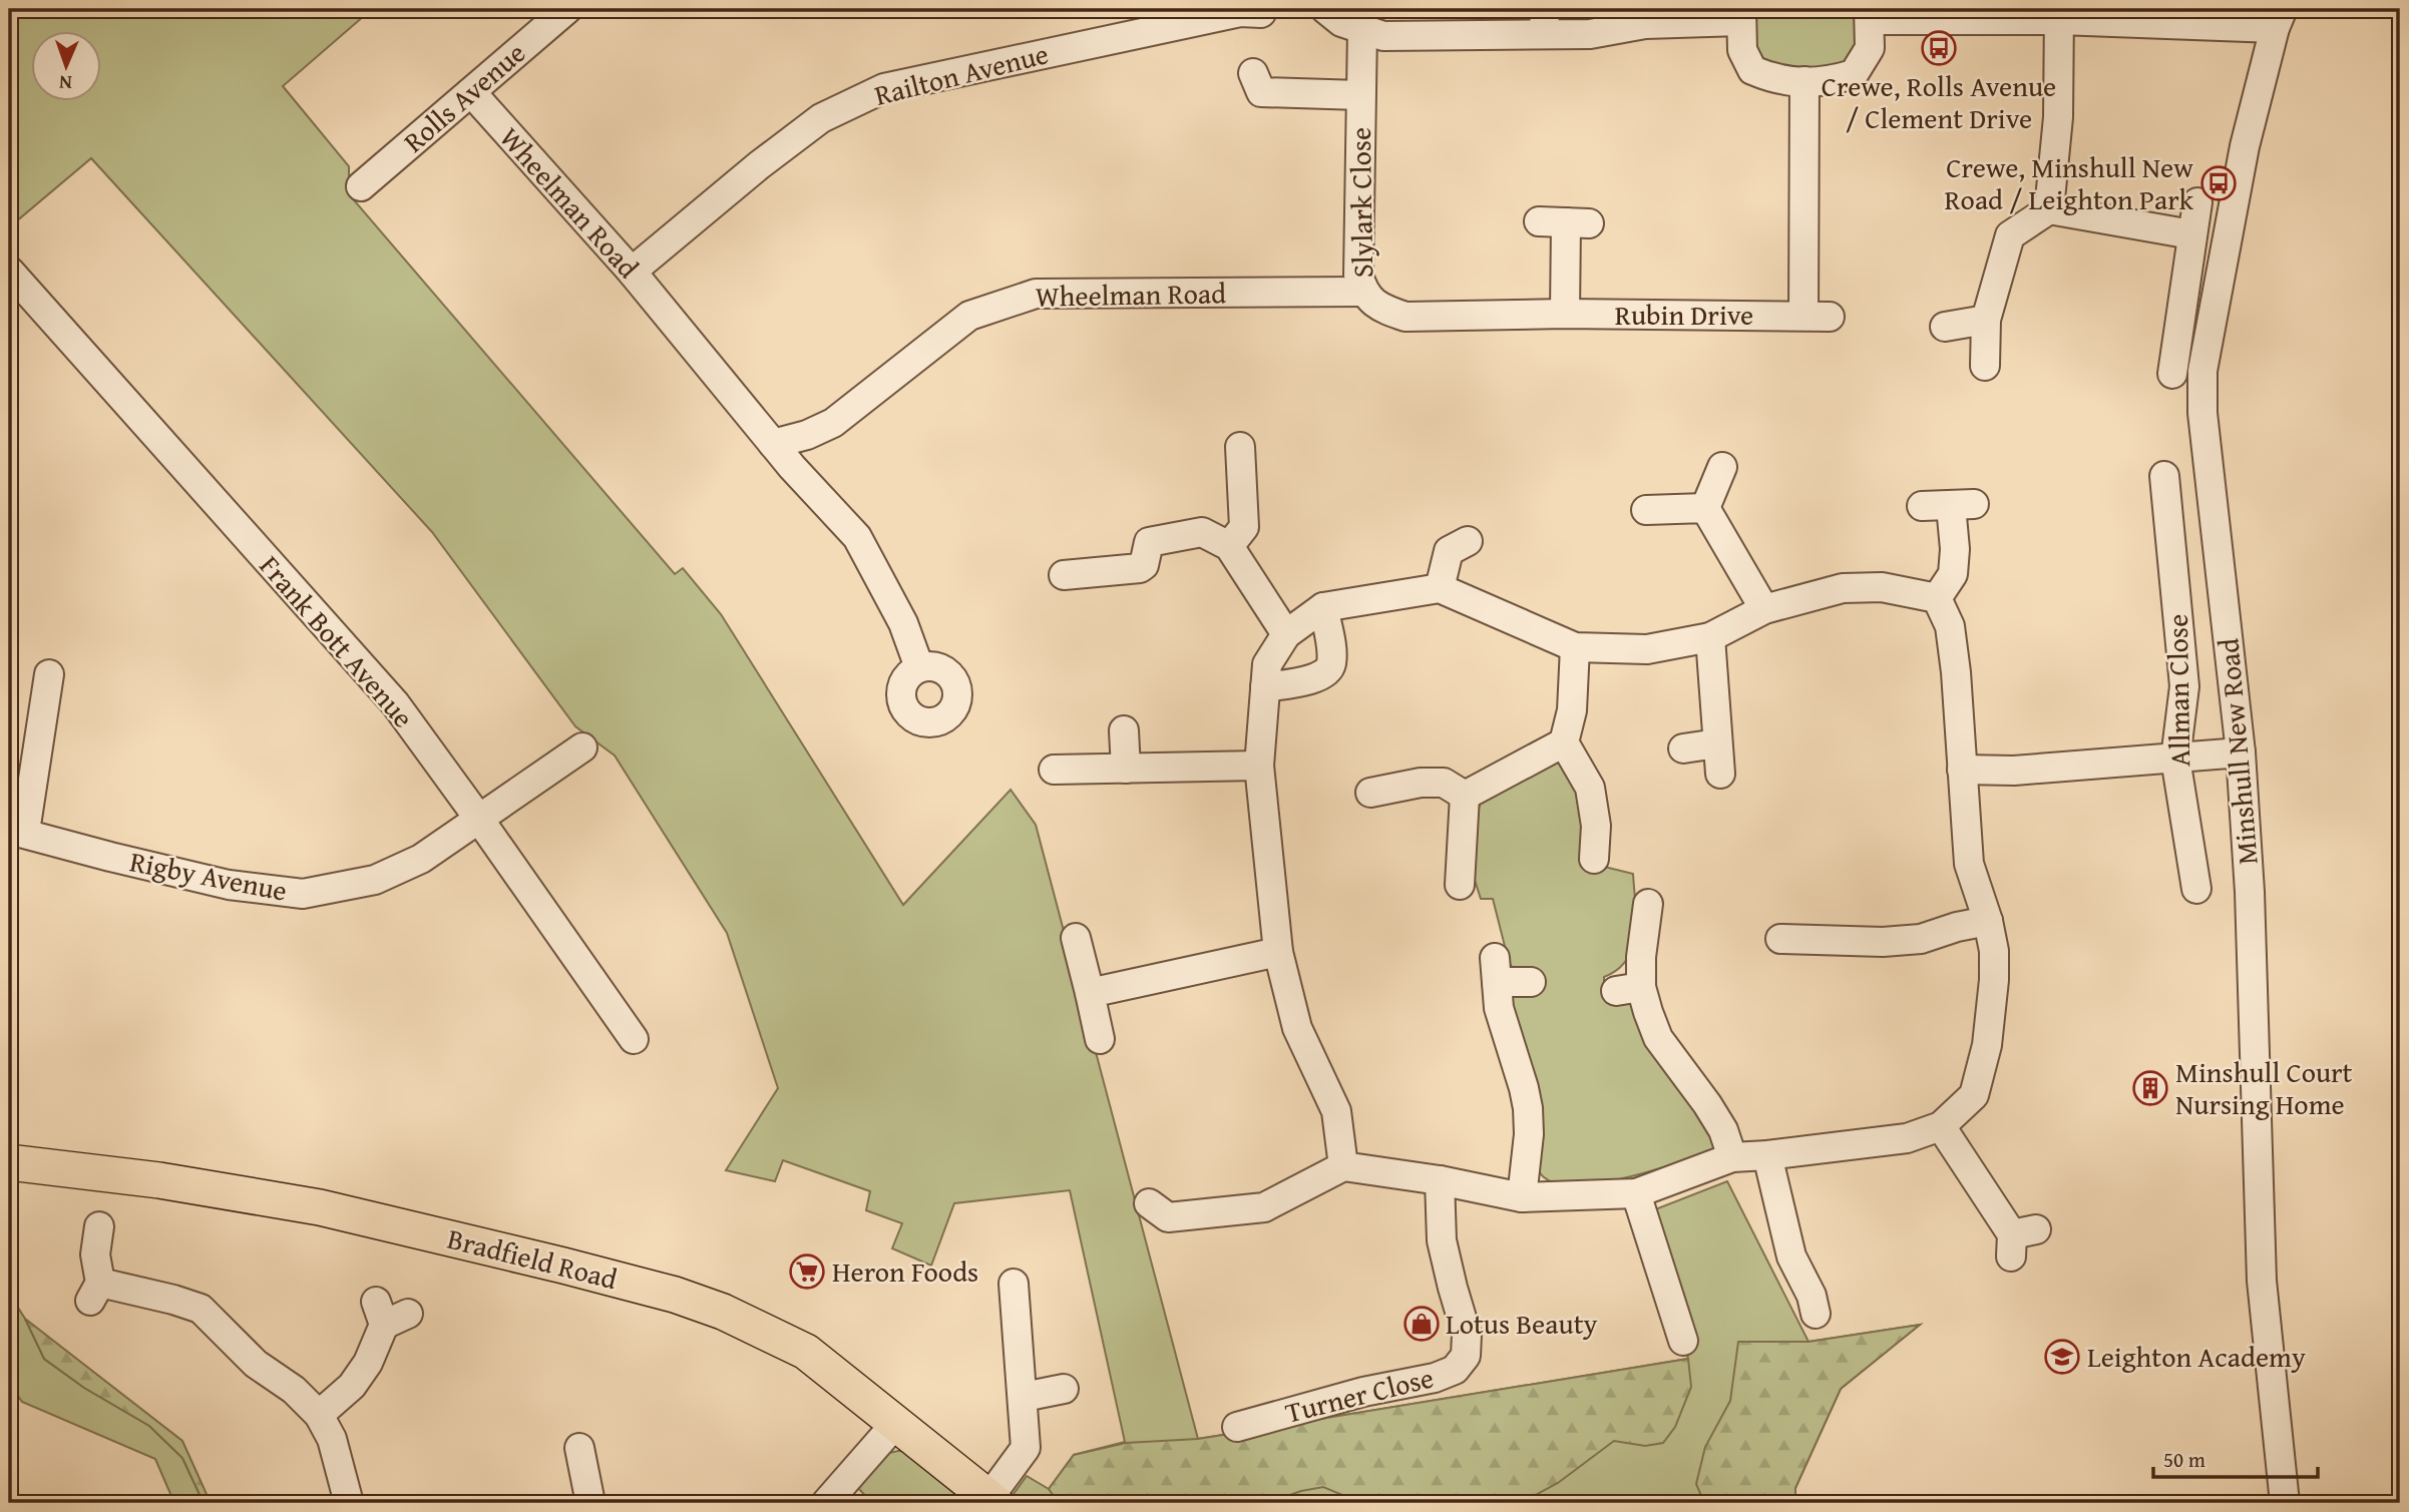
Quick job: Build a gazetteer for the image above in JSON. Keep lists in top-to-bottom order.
{
  "streets": {
    "main road": ["Bradfield Road"],
    "street": [
      "Railton Avenue",
      "Rolls Avenue",
      "Wheelman Road",
      "Slylark Close",
      "Rubin Drive",
      "Frank Bott Avenue",
      "Allman Close",
      "Minshull New Road",
      "Rigby Avenue",
      "Turner Close"
    ]
  },
  "crossings": [
    ["Railton Avenue", "Wheelman Road"],
    ["Rolls Avenue", "Wheelman Road"],
    ["Wheelman Road", "Slylark Close"],
    ["Slylark Close", "Rubin Drive"],
    ["Frank Bott Avenue", "Rigby Avenue"]
  ],
  "places": {
    "bus stop": ["Crewe, Rolls Avenue / Clement Drive", "Crewe, Minshull New Road / Leighton Park"],
    "building": ["Minshull Court Nursing Home"],
    "supermarket": ["Heron Foods"],
    "shop": ["Lotus Beauty"],
    "school or university": ["Leighton Academy"]
  },
  "scale_bar": "50 m",
  "north": "bottom"
}
